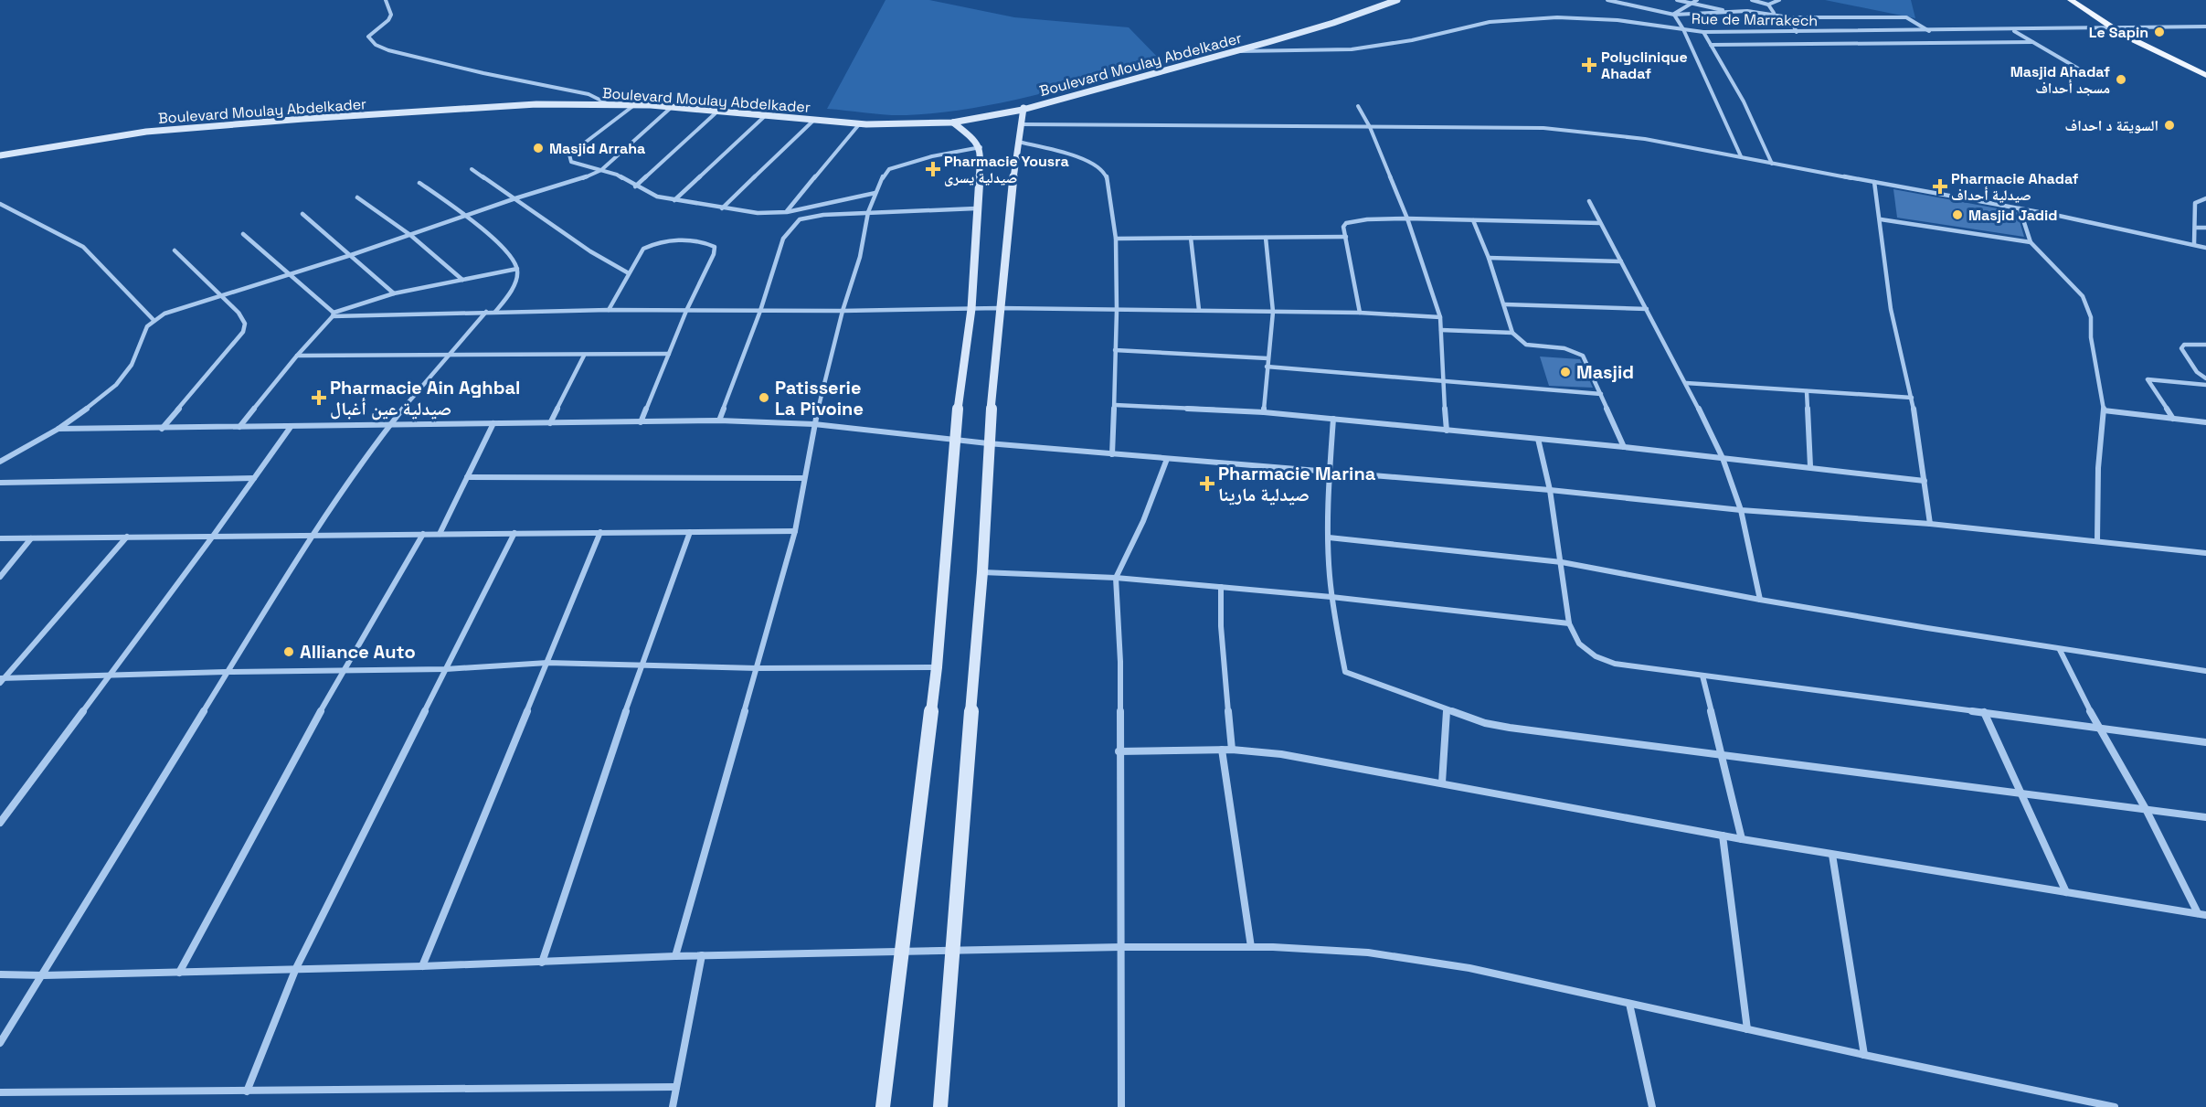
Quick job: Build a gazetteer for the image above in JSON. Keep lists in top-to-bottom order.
{
  "streets": {
    "street": ["Rue de Marrakech", "Boulevard Moulay Abdelkader"]
  },
  "crossings": [
    ["Rue de Marrakech", "Boulevard Moulay Abdelkader"]
  ],
  "places": {
    "other": [
      "Le Sapin",
      "Masjid Ahadaf مسجد أحداف",
      "السويقة د احداف",
      "Masjid Arraha",
      "Masjid Jadid",
      "Masjid",
      "Patisserie La Pivoine",
      "Alliance Auto"
    ],
    "health": [
      "Polyclinique Ahadaf",
      "Pharmacie Yousra صيدلية يسرى",
      "Pharmacie Ahadaf صيدلية أحداف",
      "Pharmacie Ain Aghbal صيدلية عين أغبال",
      "Pharmacie Marina صيدلية مارينا"
    ]
  }
}
